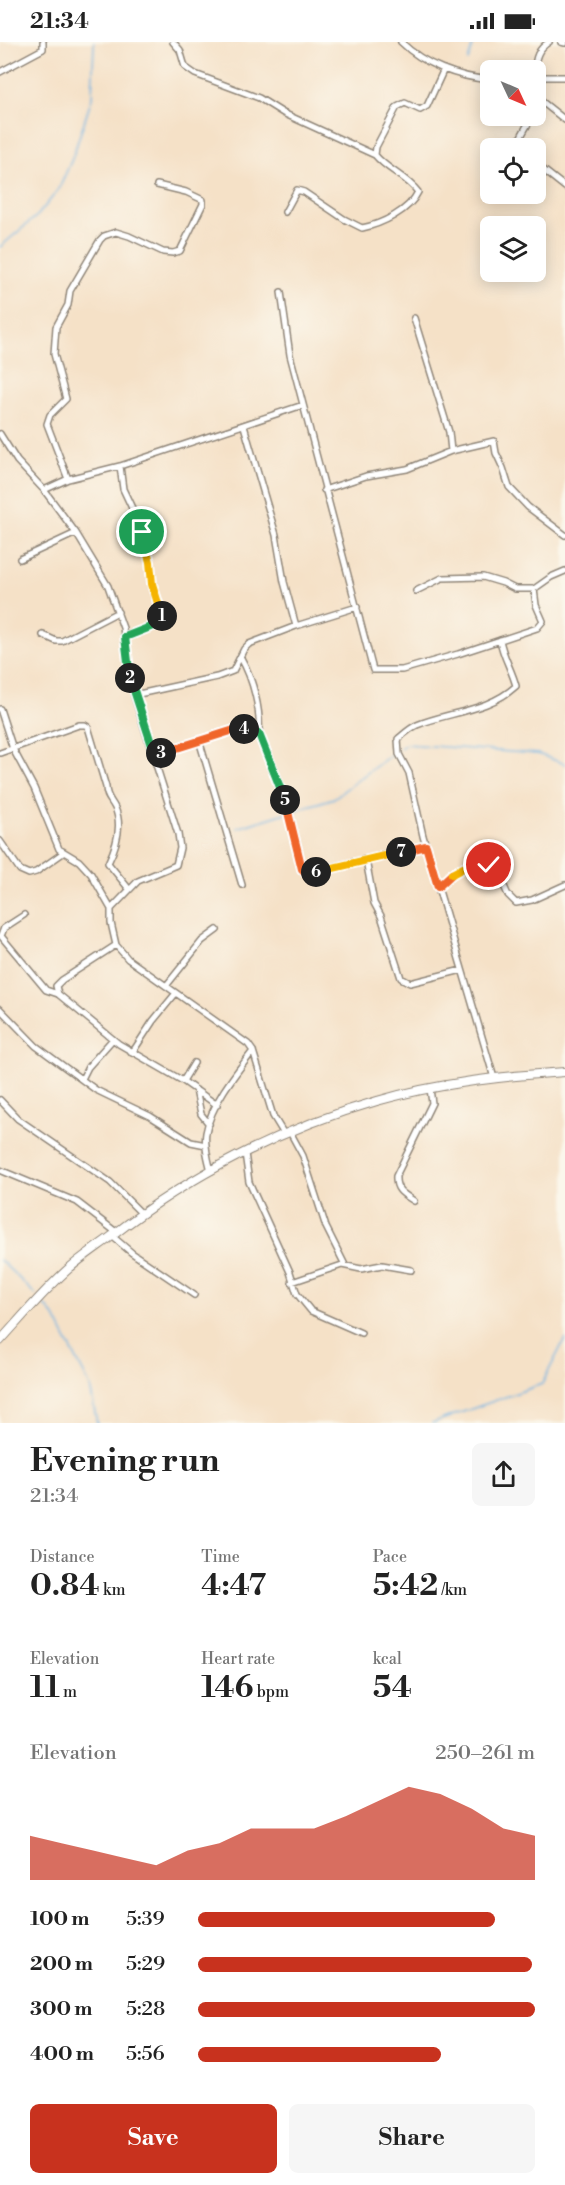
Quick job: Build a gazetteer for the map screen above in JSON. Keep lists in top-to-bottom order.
{
  "north": "bottom right",
  "page": {
    "status": "21:34",
    "pins": [
      "1",
      "2",
      "4",
      "3",
      "5",
      "7",
      "6"
    ],
    "heading": ["Evening run", "21:34"],
    "stats": [
      ["Distance", "0.84 km"],
      ["Time", "4:47"],
      ["Pace", "5:42 /km"],
      ["Elevation", "11 m"],
      ["Heart rate", "146 bpm"],
      ["kcal", "54"]
    ],
    "chart": ["Elevation", "250–261 m"],
    "list": [
      {
        "name": "100 m",
        "note": "5:39"
      },
      {
        "name": "200 m",
        "note": "5:29"
      },
      {
        "name": "300 m",
        "note": "5:28"
      },
      {
        "name": "400 m",
        "note": "5:56"
      }
    ],
    "buttons": ["Save", "Share"]
  }
}
